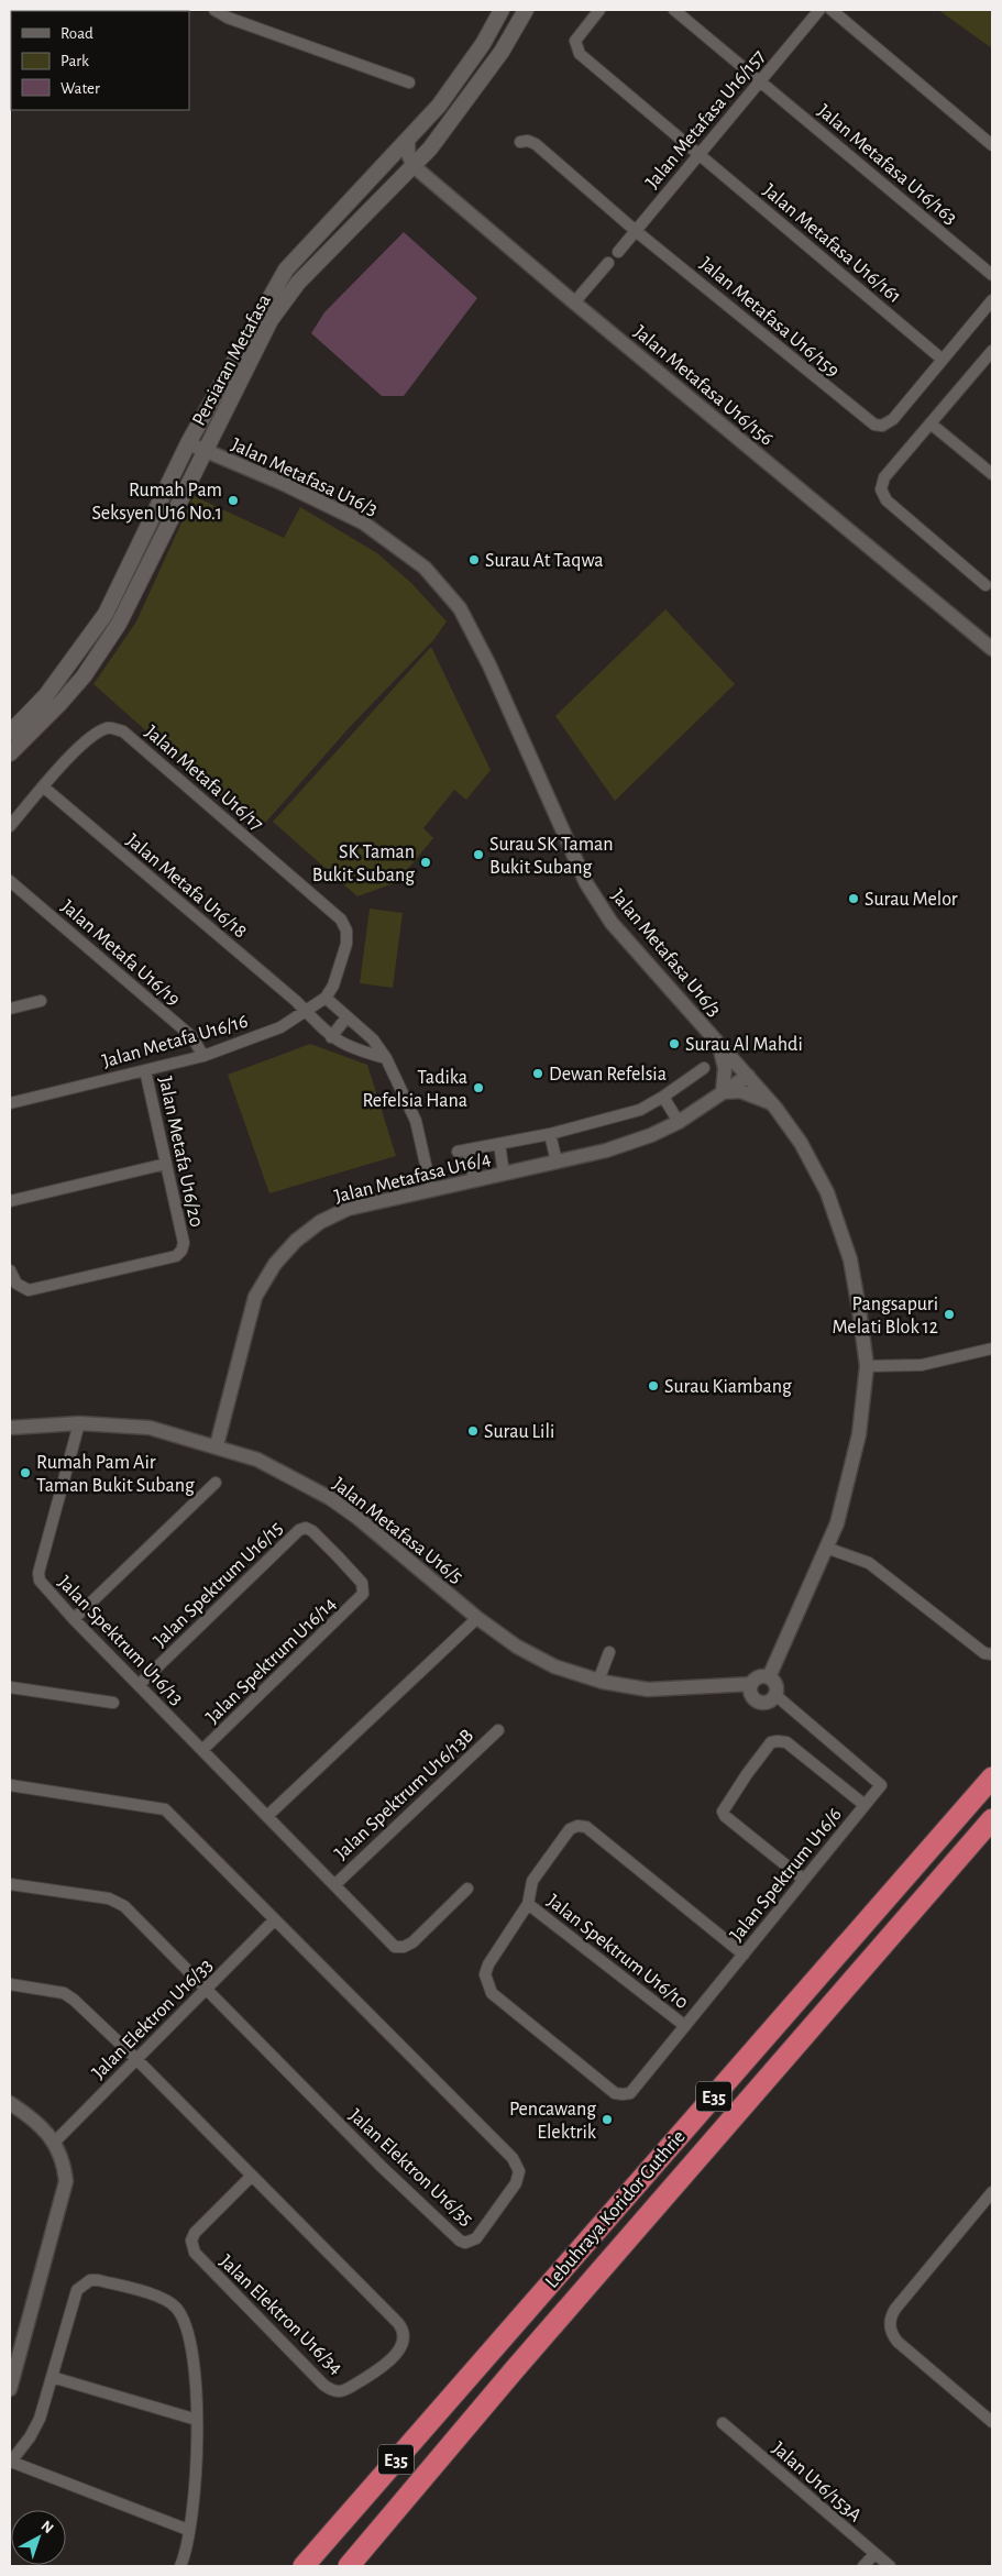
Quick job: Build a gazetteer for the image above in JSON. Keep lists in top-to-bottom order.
{
  "streets": {
    "highway": ["E35", "Lebuhraya Koridor Guthrie"],
    "main road": ["Persiaran Metafasa"],
    "street": [
      "Jalan Metafasa U16/157",
      "Jalan Metafasa U16/163",
      "Jalan Metafasa U16/161",
      "Jalan Metafasa U16/159",
      "Jalan Metafasa U16/156",
      "Jalan Metafasa U16/3",
      "Jalan Metafa U16/17",
      "Jalan Metafa U16/18",
      "Jalan Metafa U16/19",
      "Jalan Metafa U16/16",
      "Jalan Metafa U16/20",
      "Jalan Metafasa U16/4",
      "Jalan Metafasa U16/5",
      "Jalan Spektrum U16/15",
      "Jalan Spektrum U16/13",
      "Jalan Spektrum U16/14",
      "Jalan Spektrum U16/13B",
      "Jalan Spektrum U16/6",
      "Jalan Spektrum U16/10",
      "Jalan Elektron U16/33",
      "Jalan Elektron U16/35",
      "Jalan Elektron U16/34",
      "Jalan U16/153A"
    ]
  },
  "crossings": [
    ["Jalan Metafasa U16/157", "Jalan Metafasa U16/163"],
    ["Jalan Metafasa U16/157", "Jalan Metafasa U16/161"],
    ["Jalan Metafasa U16/157", "Jalan Metafasa U16/159"],
    ["Jalan Metafasa U16/161", "Jalan Metafasa U16/159"],
    ["Persiaran Metafasa", "Jalan Metafasa U16/156"],
    ["Persiaran Metafasa", "Jalan Metafasa U16/3"],
    ["Jalan Metafasa U16/3", "Jalan Metafasa U16/4"],
    ["Jalan Metafasa U16/3", "Jalan Metafasa U16/5"],
    ["Jalan Metafasa U16/3", "Jalan Spektrum U16/6"],
    ["Jalan Metafa U16/17", "Jalan Metafa U16/18"],
    ["Jalan Metafa U16/17", "Jalan Metafa U16/16"],
    ["Jalan Metafa U16/18", "Jalan Metafa U16/16"],
    ["Jalan Metafa U16/19", "Jalan Metafa U16/16"],
    ["Jalan Metafa U16/16", "Jalan Metafa U16/20"],
    ["Jalan Metafasa U16/4", "Jalan Metafasa U16/5"],
    ["Jalan Metafasa U16/5", "Jalan Spektrum U16/13"],
    ["Jalan Metafasa U16/5", "Jalan Spektrum U16/6"],
    ["Jalan Spektrum U16/15", "Jalan Spektrum U16/13"],
    ["Jalan Spektrum U16/15", "Jalan Spektrum U16/14"],
    ["Jalan Spektrum U16/13", "Jalan Spektrum U16/14"],
    ["Jalan Spektrum U16/13", "Jalan Spektrum U16/13B"],
    ["Jalan Spektrum U16/6", "Jalan Spektrum U16/10"],
    ["Jalan Elektron U16/33", "Jalan Elektron U16/35"],
    ["Jalan Elektron U16/33", "Jalan Elektron U16/34"]
  ],
  "places": [
    "Rumah Pam Seksyen U16 No.1",
    "Surau At Taqwa",
    "Surau SK Taman Bukit Subang",
    "SK Taman Bukit Subang",
    "Surau Melor",
    "Surau Al Mahdi",
    "Dewan Refelsia",
    "Tadika Refelsia Hana",
    "Pangsapuri Melati Blok 12",
    "Surau Kiambang",
    "Surau Lili",
    "Rumah Pam Air Taman Bukit Subang",
    "Pencawang Elektrik"
  ],
  "legend": ["Road", "Park", "Water"],
  "north": "top right"
}
